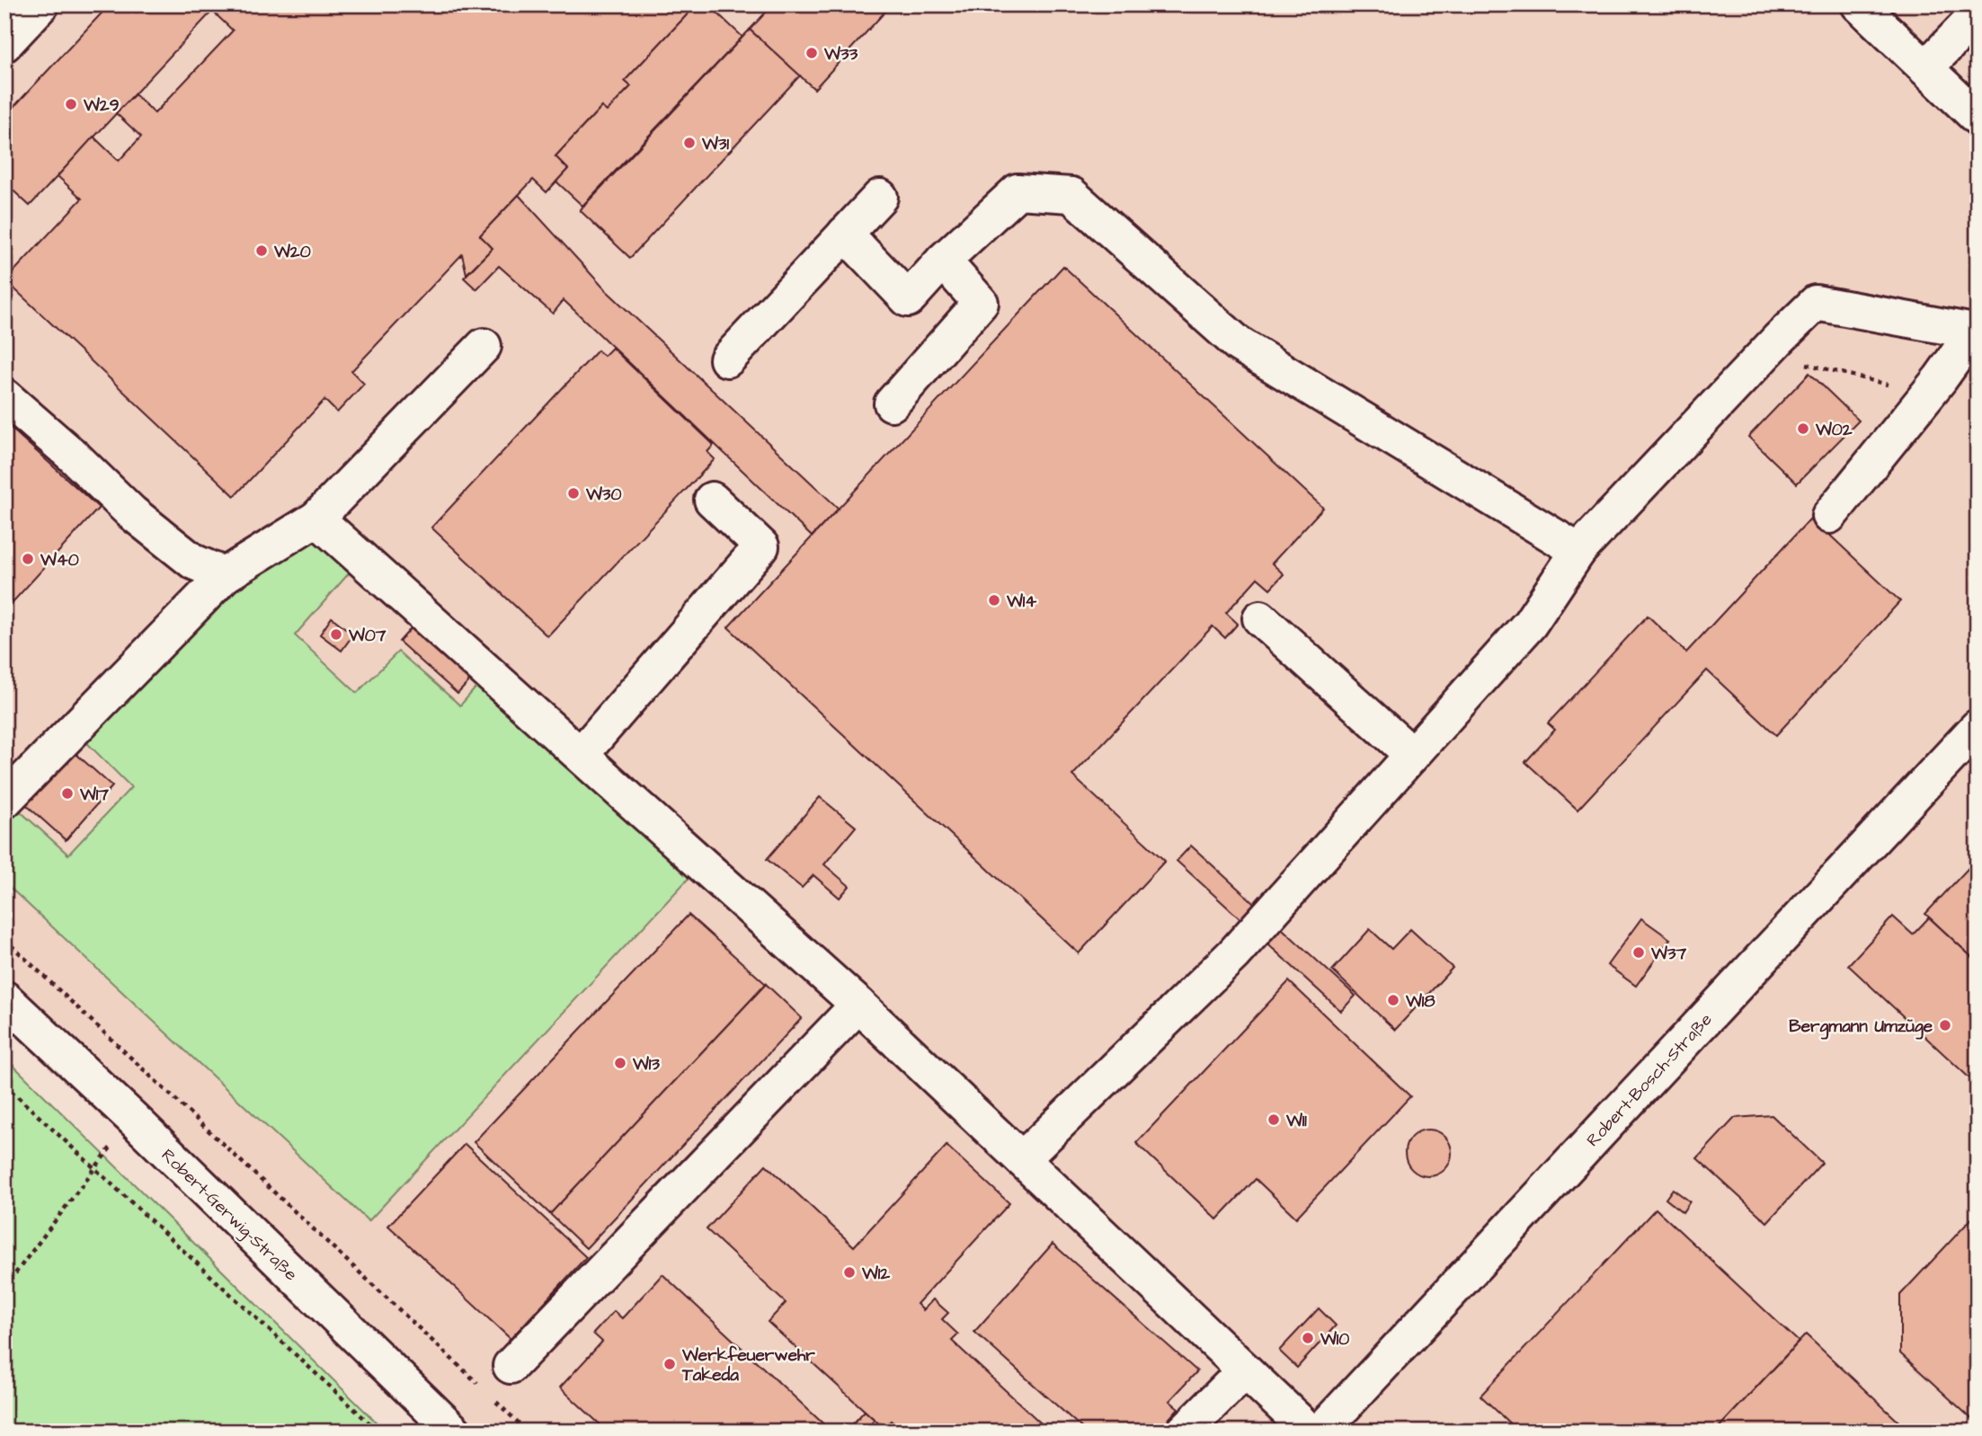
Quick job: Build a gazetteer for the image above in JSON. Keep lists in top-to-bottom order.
{
  "streets": {
    "street": ["Robert-Bosch-Straße", "Robert-Gerwig-Straße"]
  },
  "places": [
    "W33",
    "W29",
    "W31",
    "W20",
    "W02",
    "W30",
    "W40",
    "W14",
    "W07",
    "W17",
    "W37",
    "W18",
    "Bergmann Umzüge",
    "W13",
    "W11",
    "W12",
    "W10",
    "Werkfeuerwehr Takeda"
  ]
}
